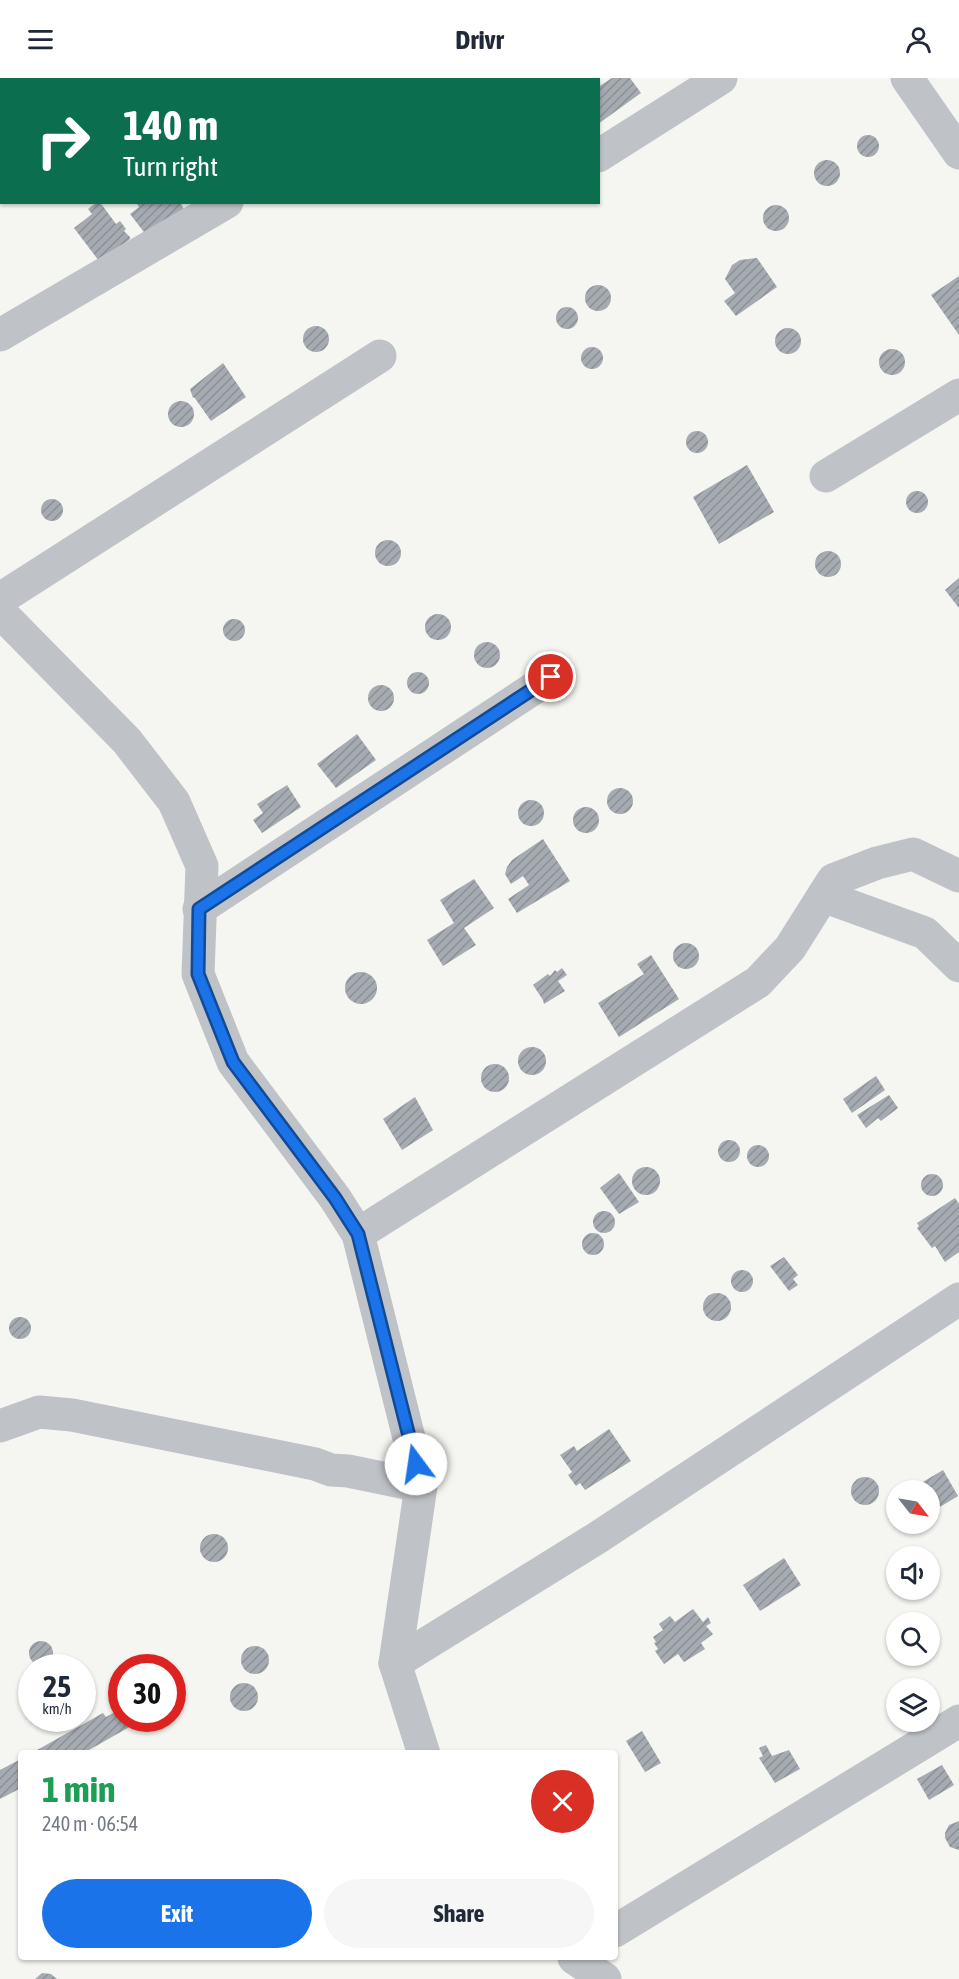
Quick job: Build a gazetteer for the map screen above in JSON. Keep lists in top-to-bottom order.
{
  "north": "bottom right",
  "page": {
    "header": "Drivr",
    "turn": ["140 m", "Turn right"],
    "speed": "25 km/h",
    "limit": "30",
    "heading": ["1 min", "240 m · 06:54"],
    "buttons": ["Exit", "Share"]
  }
}
